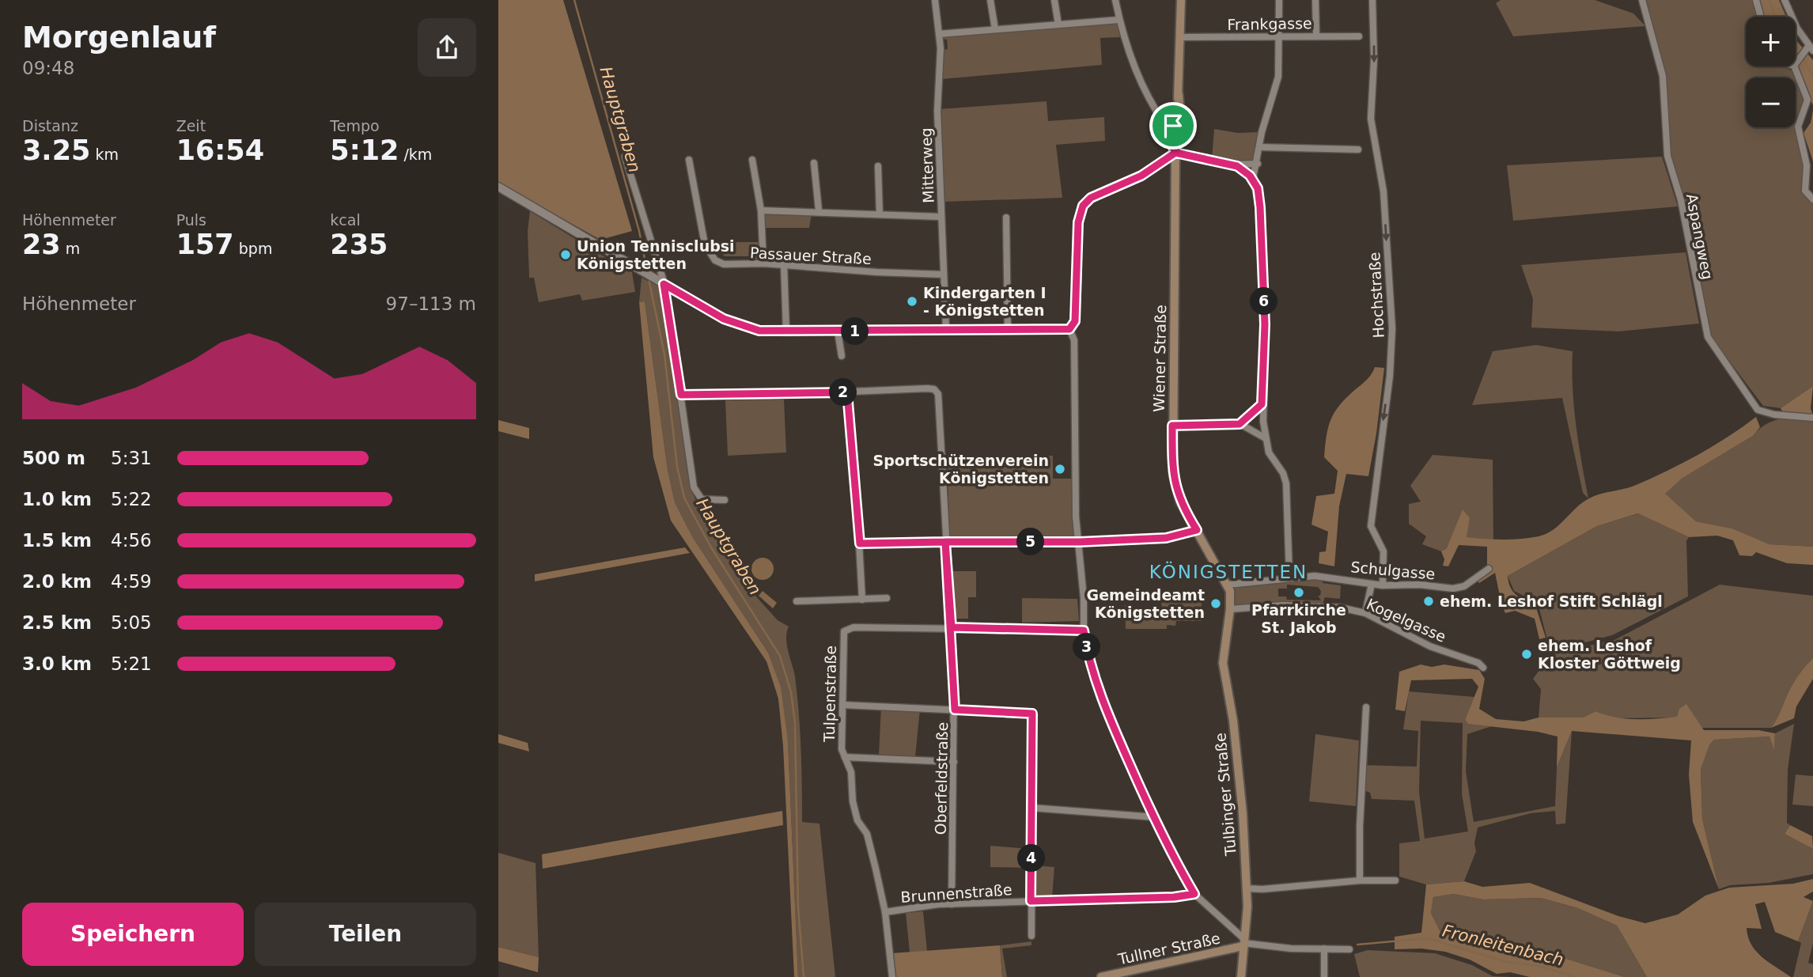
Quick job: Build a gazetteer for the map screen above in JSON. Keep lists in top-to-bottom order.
{
  "streets": {
    "main road": ["Wiener Straße", "Tulbinger Straße", "Tullner Straße"],
    "street": [
      "Frankgasse",
      "Mitterweg",
      "Aspangweg",
      "Passauer Straße",
      "Hochstraße",
      "Schulgasse",
      "Kogelgasse",
      "Tulpenstraße",
      "Oberfeldstraße",
      "Brunnenstraße"
    ]
  },
  "crossings": [
    ["Frankgasse", "Wiener Straße"],
    ["Mitterweg", "Passauer Straße"],
    ["Hochstraße", "Schulgasse"],
    ["Wiener Straße", "Schulgasse"],
    ["Wiener Straße", "Tulbinger Straße"],
    ["Schulgasse", "Tulbinger Straße"],
    ["Kogelgasse", "Tulbinger Straße"],
    ["Tulpenstraße", "Oberfeldstraße"],
    ["Tulpenstraße", "Brunnenstraße"],
    ["Oberfeldstraße", "Brunnenstraße"],
    ["Tulbinger Straße", "Tullner Straße"]
  ],
  "one_way": ["Hochstraße"],
  "districts": ["KÖNIGSTETTEN"],
  "water": ["Hauptgraben", "Fronleitenbach"],
  "places": [
    "Union Tennisclubsi Königstetten",
    "Kindergarten I - Königstetten",
    "Sportschützenverein Königstetten",
    "Pfarrkirche St. Jakob",
    "ehem. Leshof Stift Schlägl",
    "Gemeindeamt Königstetten",
    "ehem. Leshof Kloster Göttweig"
  ],
  "page": {
    "heading": ["Morgenlauf", "09:48"],
    "map_buttons": ["+", "−"],
    "stats": [
      ["Distanz", "3.25 km"],
      ["Zeit", "16:54"],
      ["Tempo", "5:12 /km"],
      ["Höhenmeter", "23 m"],
      ["Puls", "157 bpm"],
      ["kcal", "235"]
    ],
    "chart": ["Höhenmeter", "97–113 m"],
    "pins": [
      "6",
      "1",
      "2",
      "5",
      "3",
      "4"
    ],
    "list": [
      {
        "name": "500 m",
        "note": "5:31"
      },
      {
        "name": "1.0 km",
        "note": "5:22"
      },
      {
        "name": "1.5 km",
        "note": "4:56"
      },
      {
        "name": "2.0 km",
        "note": "4:59"
      },
      {
        "name": "2.5 km",
        "note": "5:05"
      },
      {
        "name": "3.0 km",
        "note": "5:21"
      }
    ],
    "buttons": ["Speichern", "Teilen"]
  }
}
